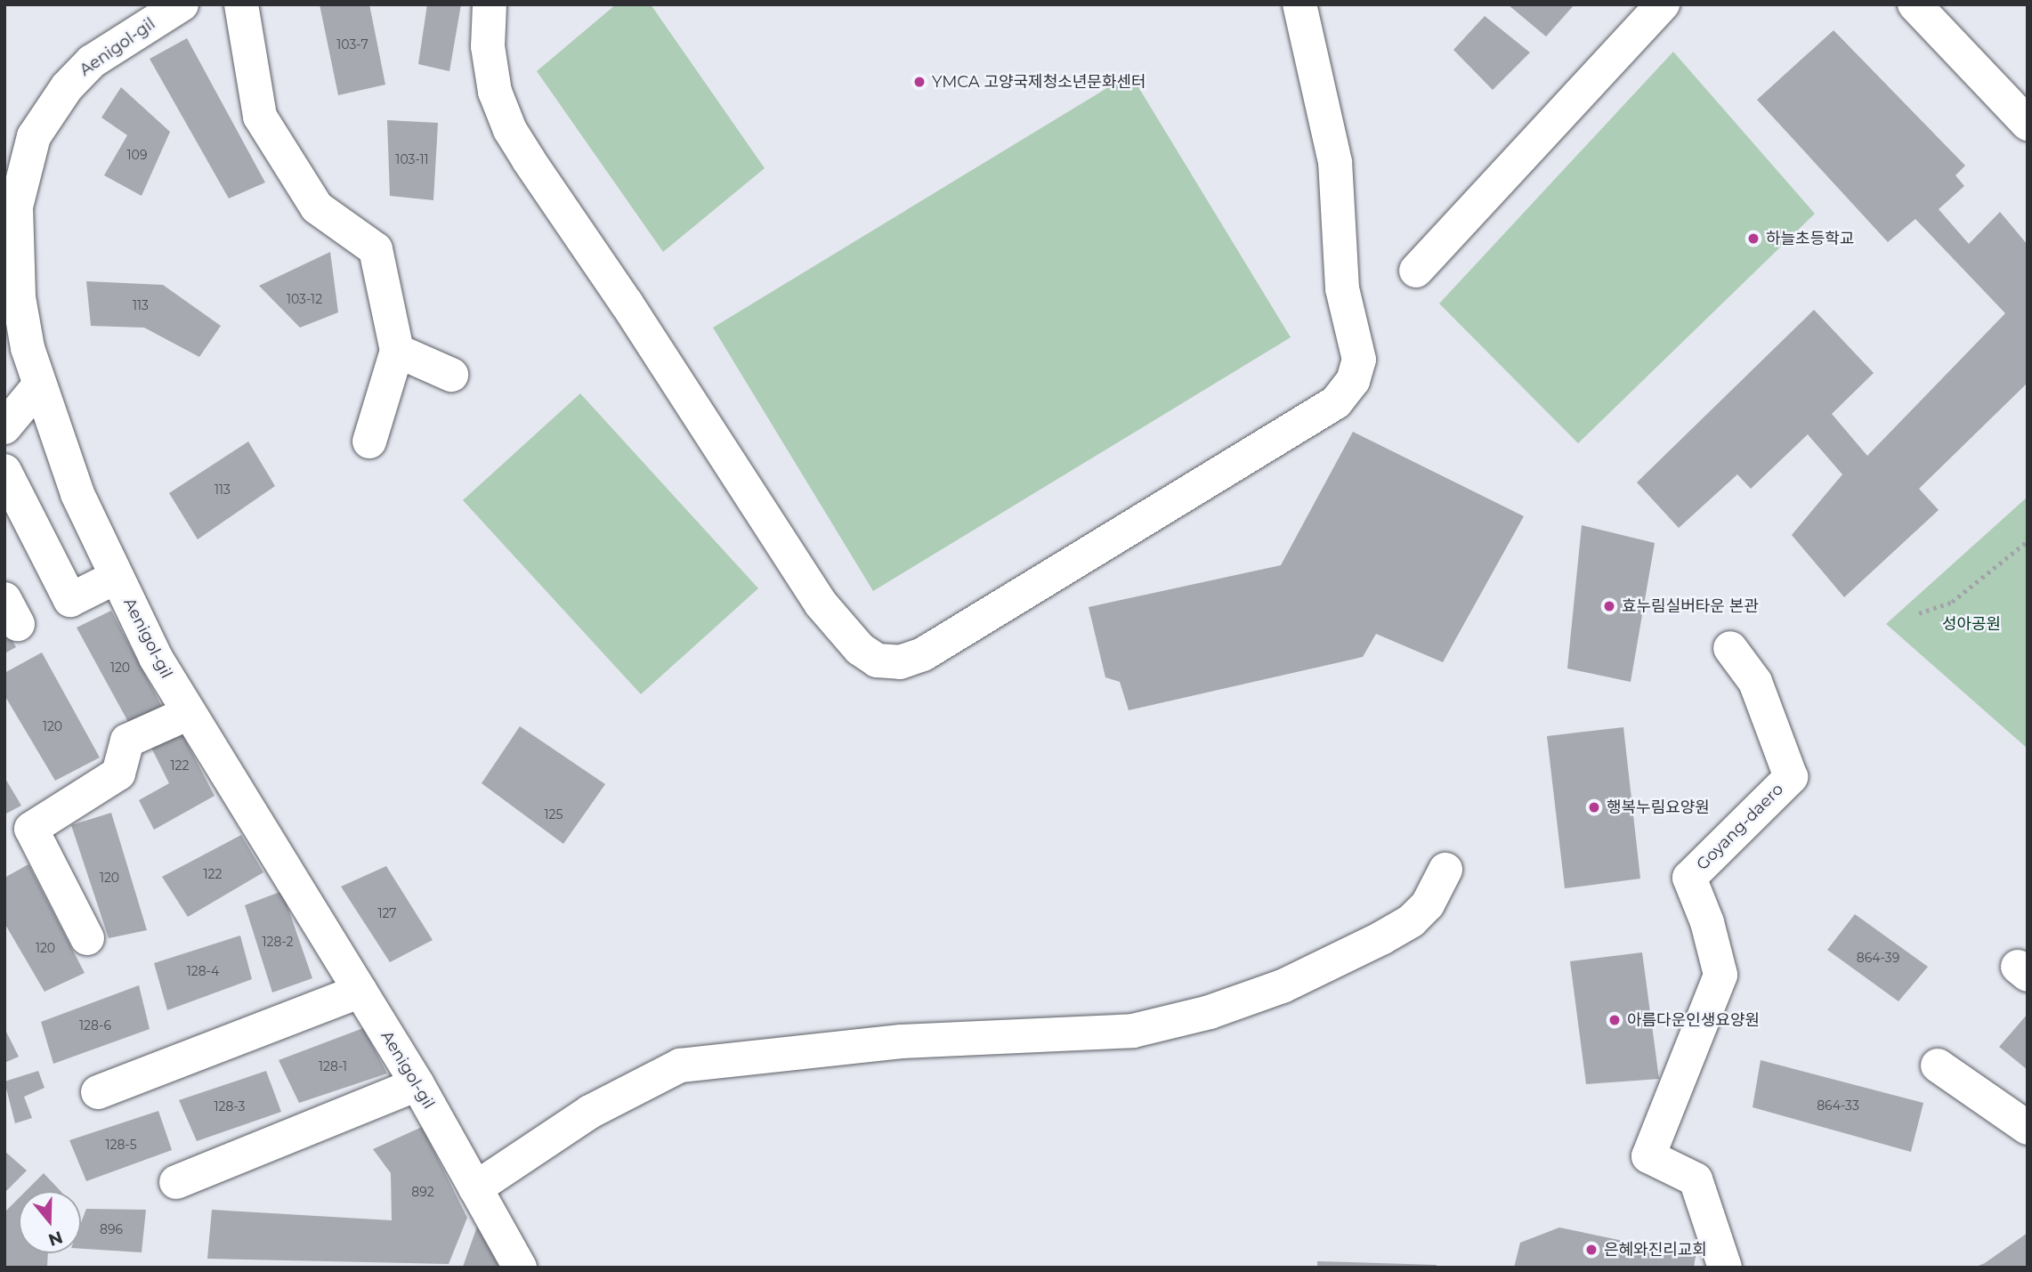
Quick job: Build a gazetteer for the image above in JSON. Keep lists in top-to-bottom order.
{
  "streets": {
    "street": ["Aenigol-gil", "Goyang-daero"]
  },
  "parks": ["성아공원"],
  "places": [
    "YMCA 고양국제청소년문화센터",
    "하늘초등학교",
    "효누림실버타운 본관",
    "행복누림요양원",
    "아름다운인생요양원",
    "은혜와진리교회"
  ],
  "house_numbers": [
    "103-7",
    "109",
    "103-11",
    "103-12",
    "113",
    "113",
    "120",
    "120",
    "122",
    "125",
    "122",
    "120",
    "127",
    "128-2",
    "120",
    "864-39",
    "128-4",
    "128-6",
    "128-1",
    "864-33",
    "128-3",
    "128-5",
    "892",
    "896"
  ],
  "north": "bottom"
}
